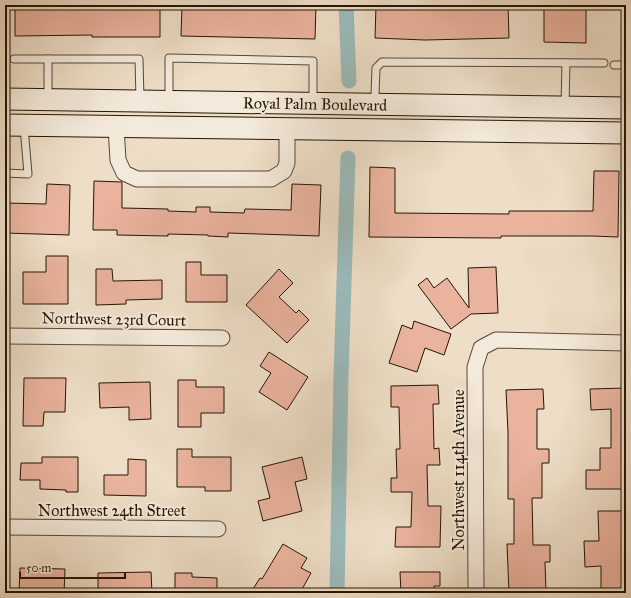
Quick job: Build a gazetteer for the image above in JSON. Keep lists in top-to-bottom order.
{
  "streets": {
    "main road": ["Royal Palm Boulevard"],
    "street": ["Northwest 23rd Court", "Northwest 114th Avenue", "Northwest 24th Street"]
  },
  "scale_bar": "50 m"
}
